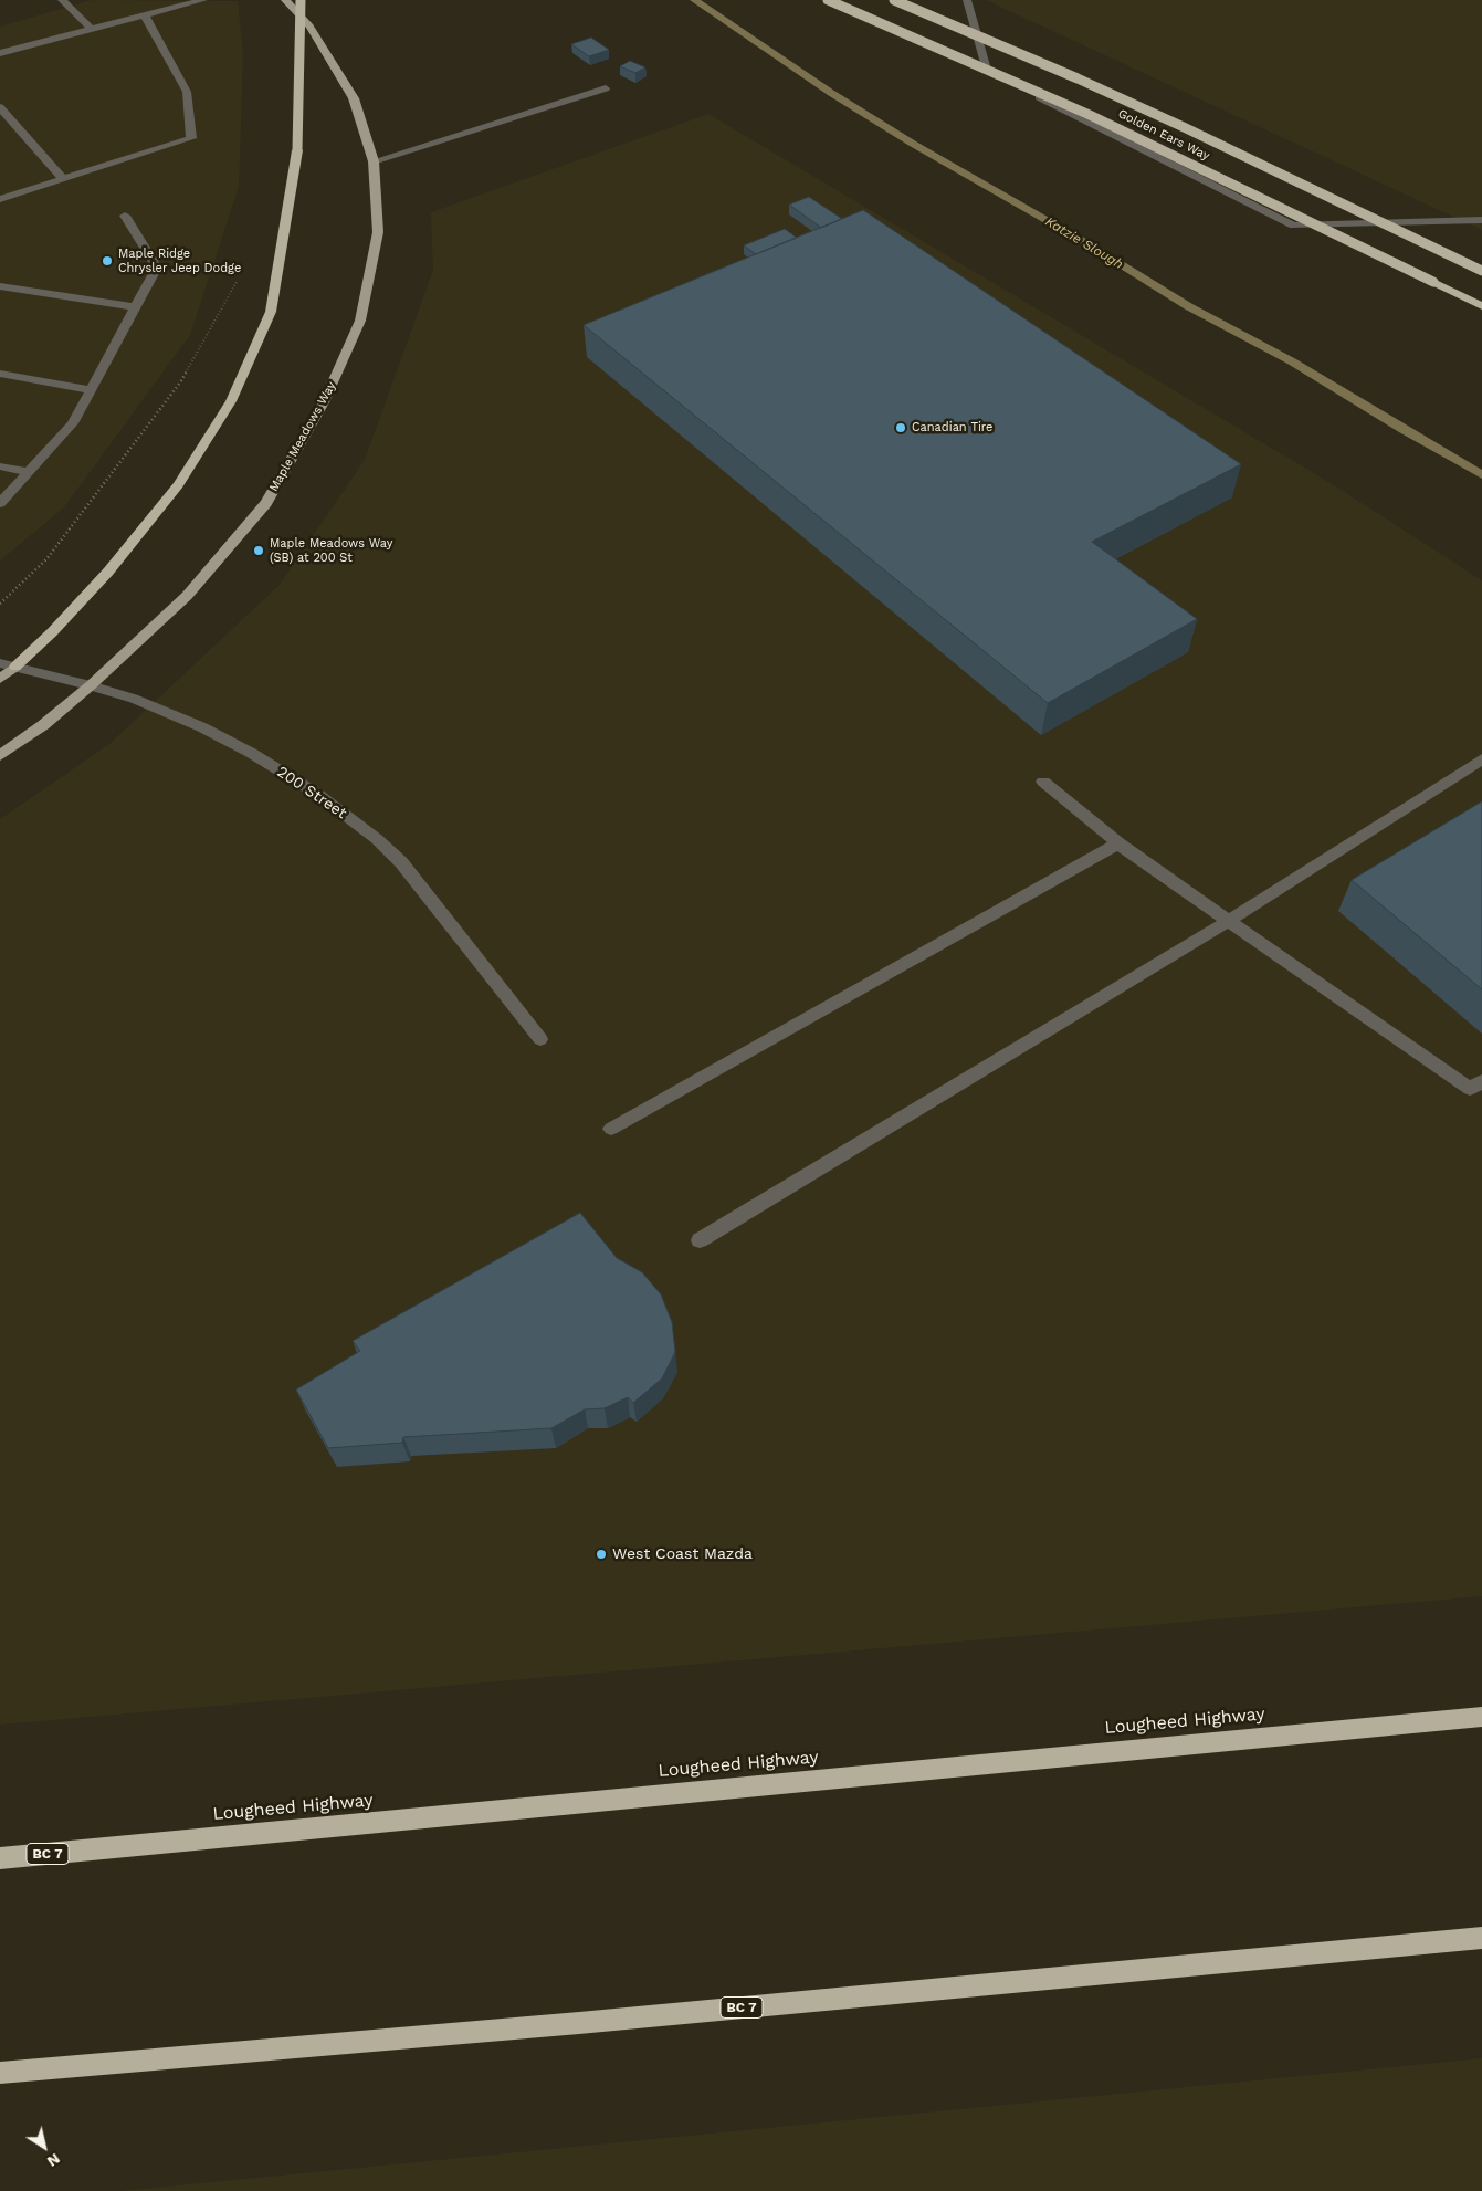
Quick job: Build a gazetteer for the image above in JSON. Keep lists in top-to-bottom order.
{
  "streets": {
    "highway": ["Golden Ears Way", "Lougheed Highway", "BC 7"],
    "main road": ["Maple Meadows Way"],
    "street": ["200 Street"]
  },
  "crossings": [
    ["Maple Meadows Way", "200 Street"]
  ],
  "water": ["Katzie Slough"],
  "places": [
    "Maple Ridge Chrysler Jeep Dodge",
    "Canadian Tire",
    "Maple Meadows Way (SB) at 200 St",
    "West Coast Mazda"
  ],
  "north": "bottom right"
}
